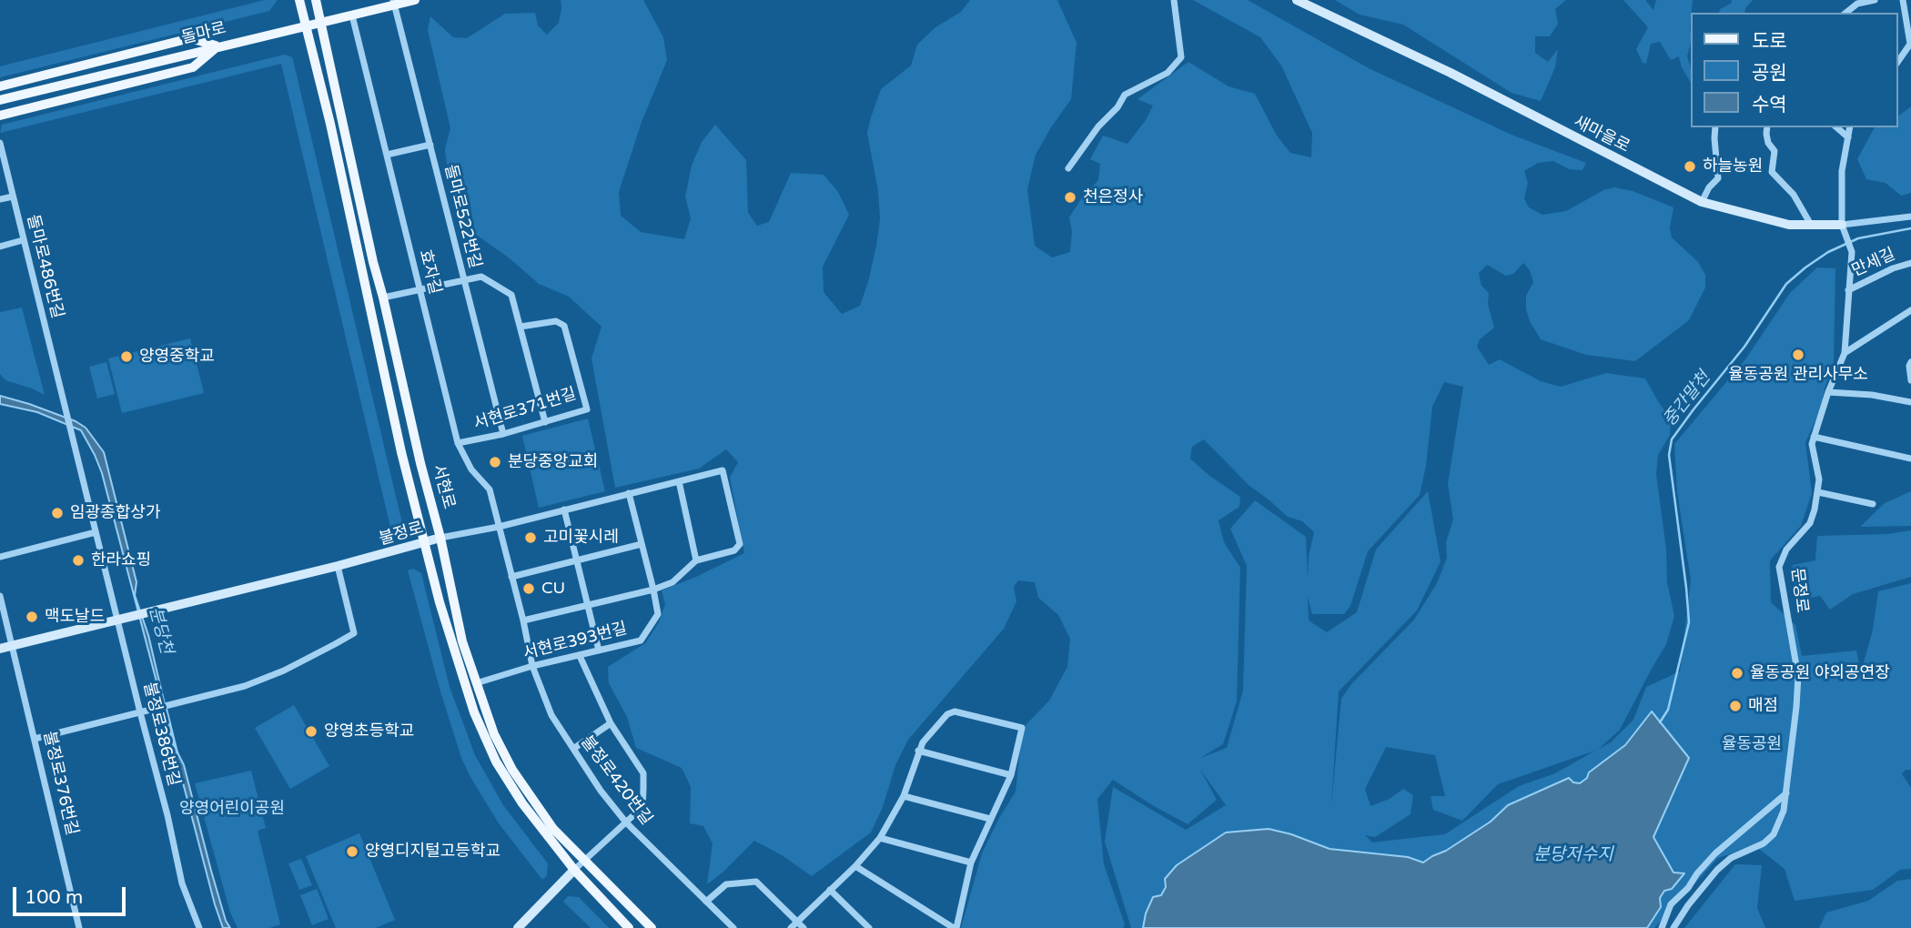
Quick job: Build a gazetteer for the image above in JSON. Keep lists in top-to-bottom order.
{
  "streets": {
    "main road": ["돌마로", "서현로"],
    "street": [
      "새마을로",
      "돌마로522번길",
      "만세길",
      "돌마로486번길",
      "효자길",
      "서현로371번길",
      "불정로",
      "문정로",
      "서현로393번길",
      "불정로386번길",
      "불정로420번길",
      "불정로376번길"
    ]
  },
  "crossings": [
    ["돌마로", "돌마로522번길"],
    ["돌마로", "효자길"],
    ["돌마로", "서현로"],
    ["새마을로", "문정로"],
    ["돌마로522번길", "서현로371번길"],
    ["만세길", "문정로"],
    ["효자길", "서현로371번길"],
    ["효자길", "불정로"],
    ["효자길", "불정로420번길"],
    ["서현로", "불정로"],
    ["서현로", "서현로393번길"],
    ["불정로", "서현로393번길"],
    ["불정로", "불정로386번길"],
    ["불정로", "불정로420번길"],
    ["서현로393번길", "불정로420번길"]
  ],
  "water": ["중간말천", "분당천", "분당저수지"],
  "parks": ["율동공원", "양영어린이공원"],
  "places": [
    "하늘농원",
    "천은정사",
    "율동공원 관리사무소",
    "양영중학교",
    "분당중앙교회",
    "임광종합상가",
    "고미꽃시레",
    "한라쇼핑",
    "CU",
    "맥도날드",
    "율동공원 야외공연장",
    "매점",
    "양영초등학교",
    "양영디지털고등학교"
  ],
  "legend": ["도로", "공원", "수역"],
  "scale_bar": "100 m"
}
